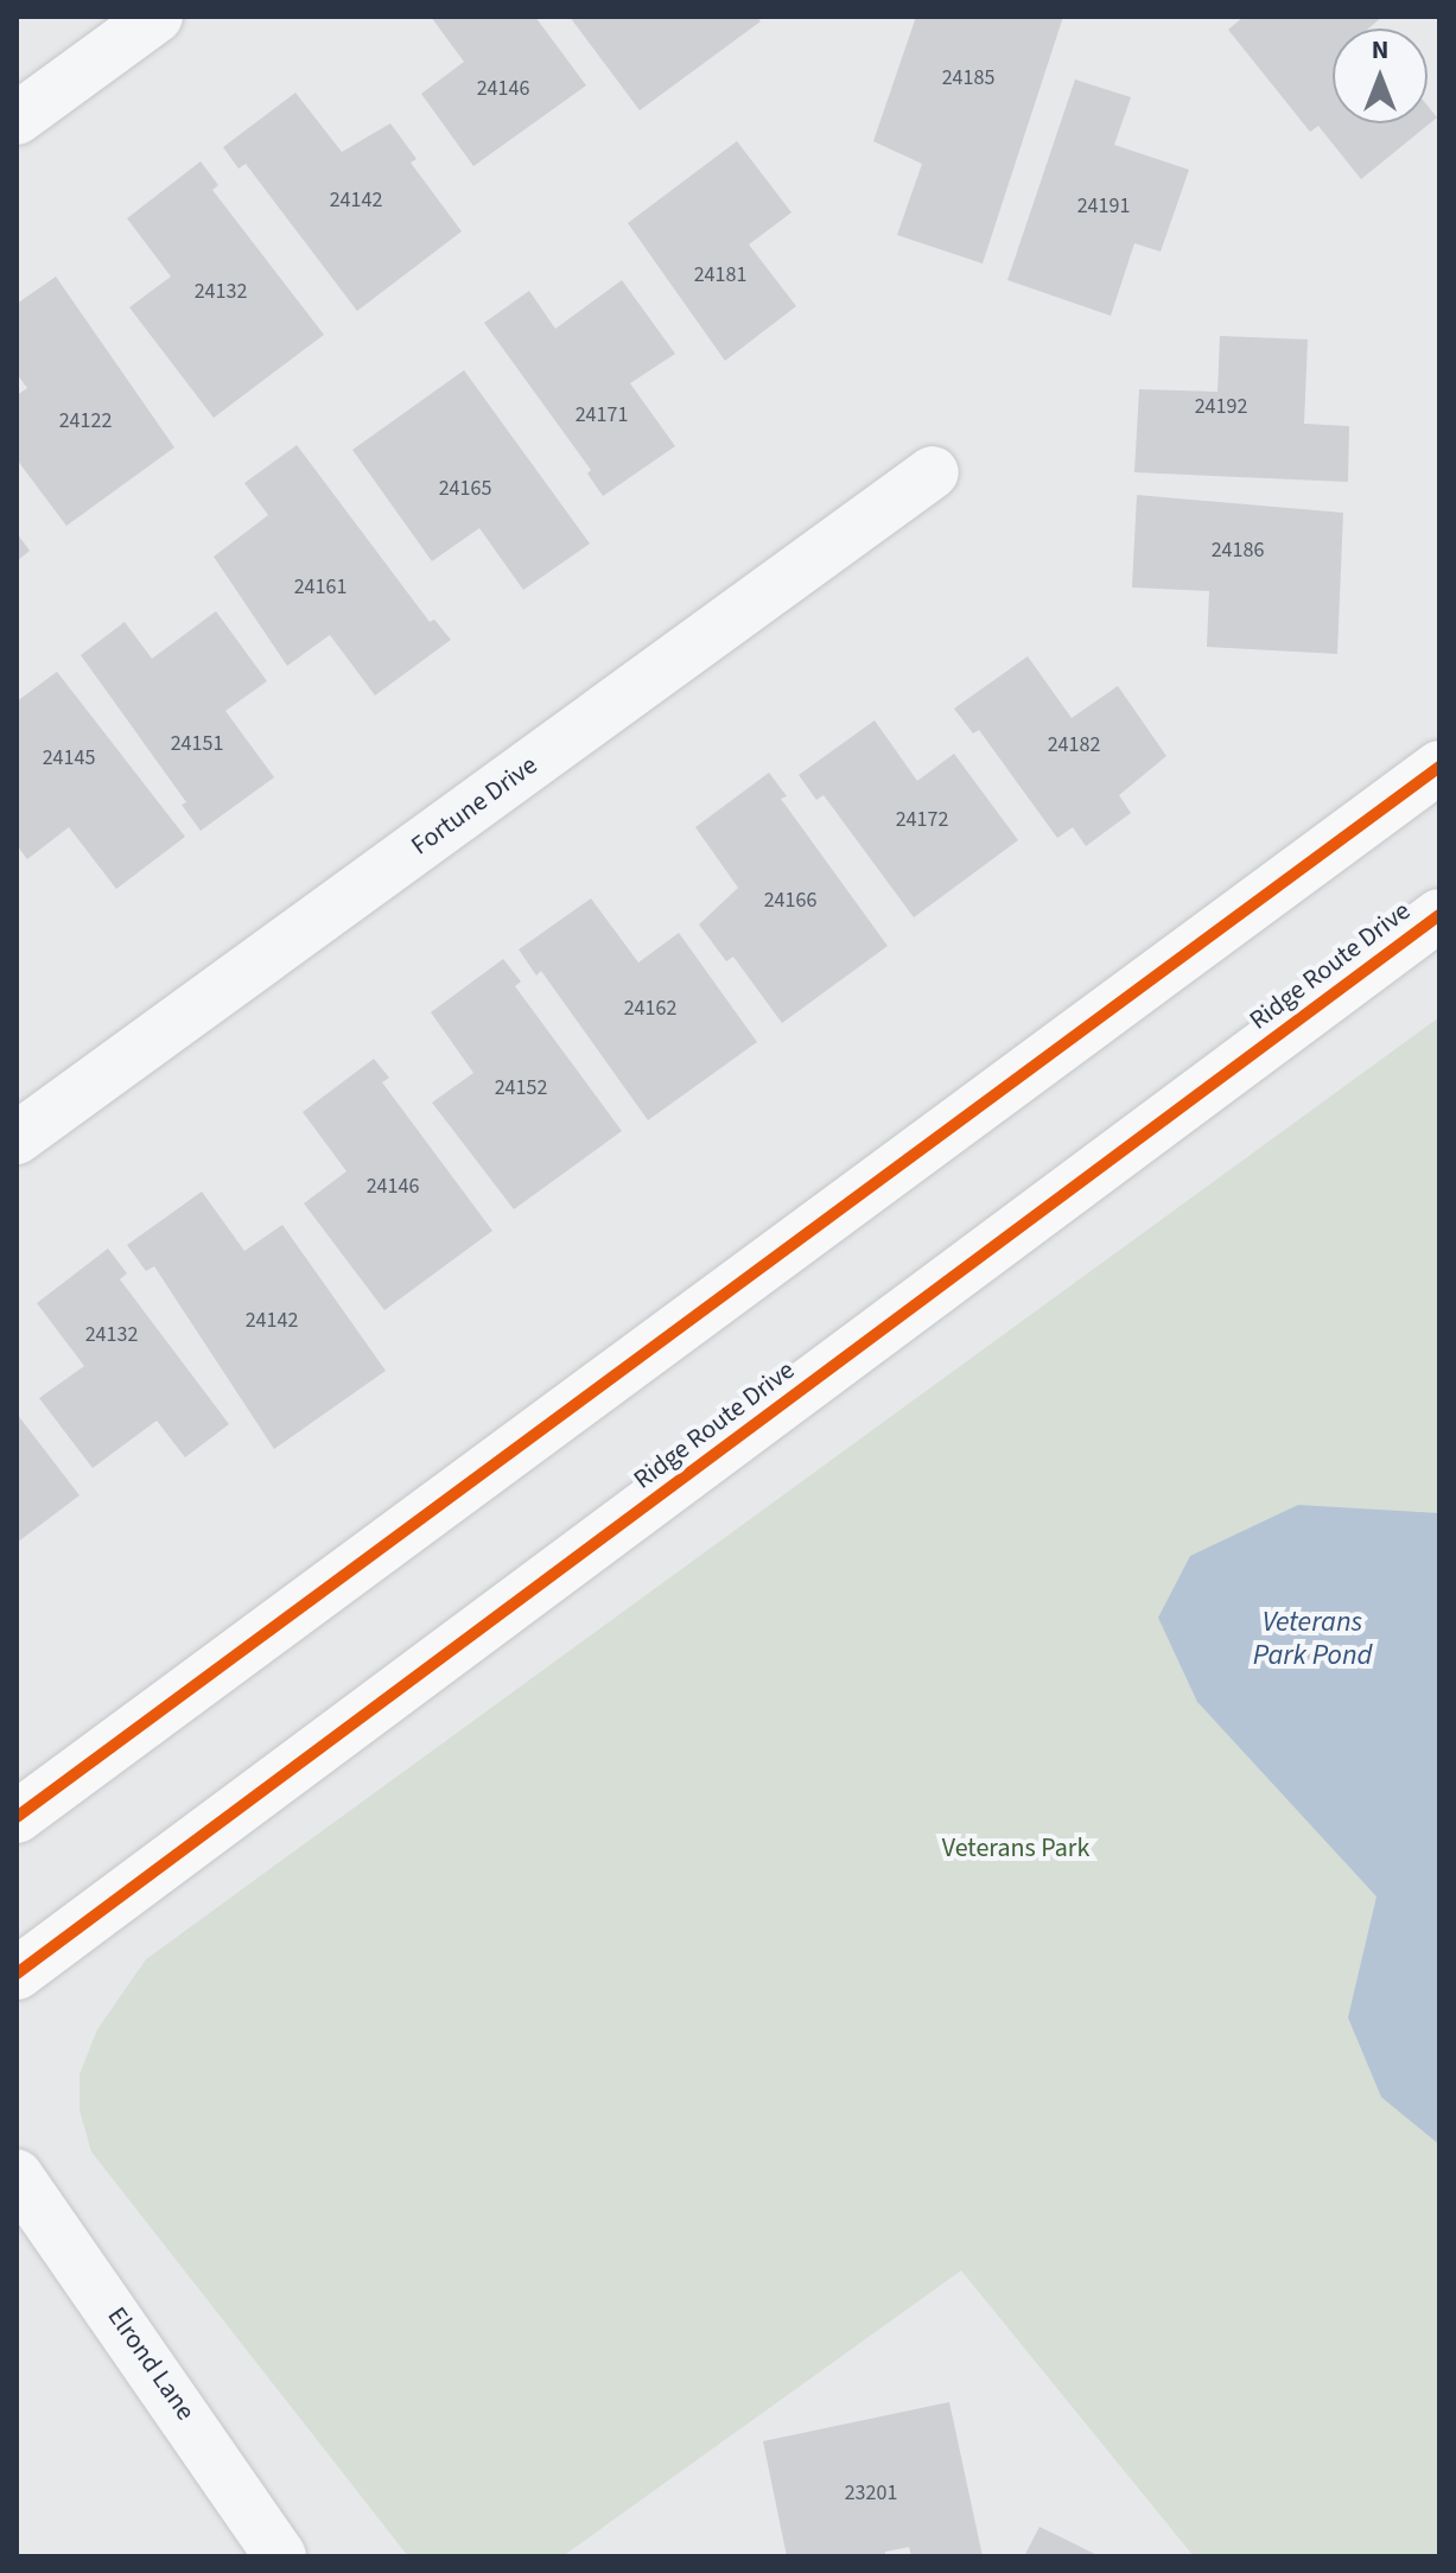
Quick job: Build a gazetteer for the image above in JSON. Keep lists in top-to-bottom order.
{
  "streets": {
    "main road": ["Ridge Route Drive"],
    "street": ["Fortune Drive", "Elrond Lane"]
  },
  "water": ["Veterans Park Pond"],
  "parks": ["Veterans Park"],
  "house_numbers": [
    "24185",
    "24146",
    "24142",
    "24191",
    "24181",
    "24132",
    "24192",
    "24171",
    "24122",
    "24165",
    "24186",
    "24161",
    "24151",
    "24182",
    "24145",
    "24172",
    "24166",
    "24162",
    "24152",
    "24146",
    "24142",
    "24132",
    "23201"
  ],
  "north": "top"
}
